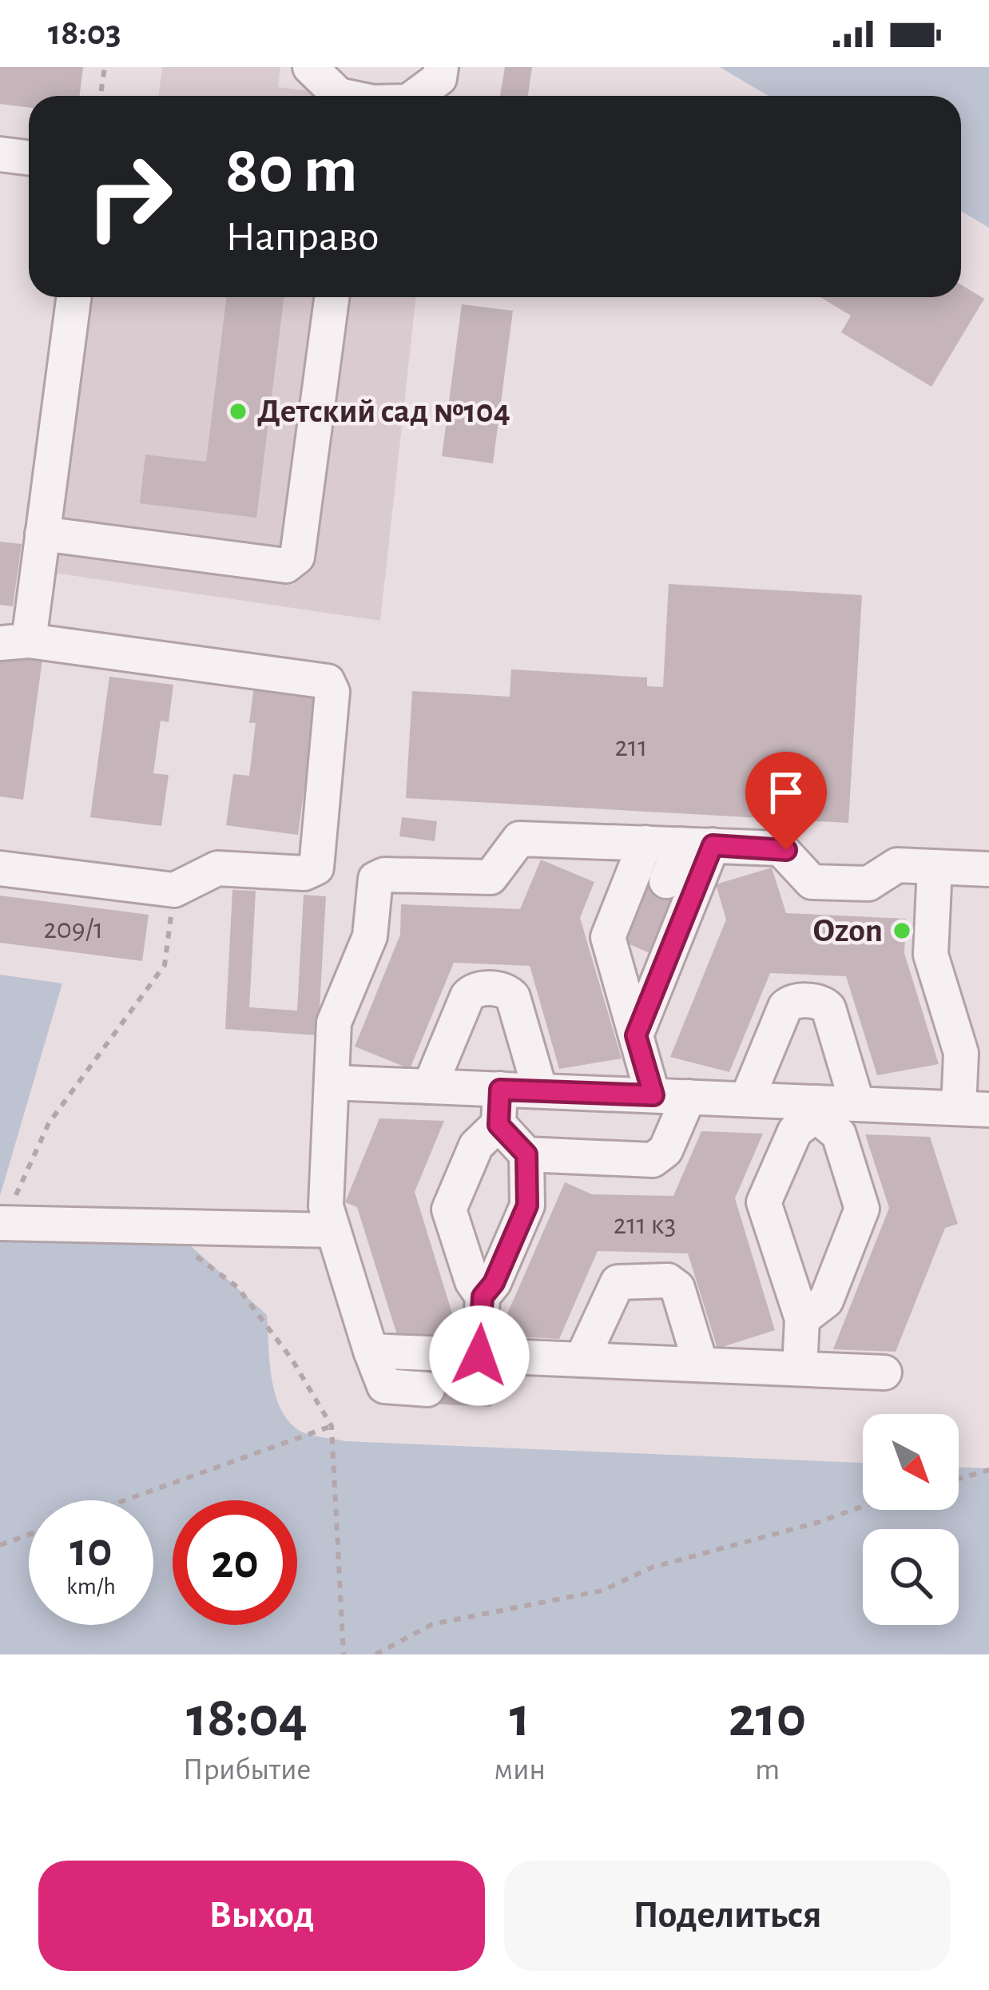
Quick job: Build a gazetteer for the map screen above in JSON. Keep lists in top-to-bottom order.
{
  "places": ["Детский сад №104", "Ozon"],
  "house_numbers": ["211", "209/1", "211 к3"],
  "north": "bottom right",
  "page": {
    "status": "18:03",
    "turn": ["80 m", "Направо"],
    "speed": "10 km/h",
    "limit": "20",
    "eta": [
      "18:04",
      "Прибытие",
      "1",
      "мин",
      "210",
      "m"
    ],
    "buttons": ["Выход", "Поделиться"]
  }
}
